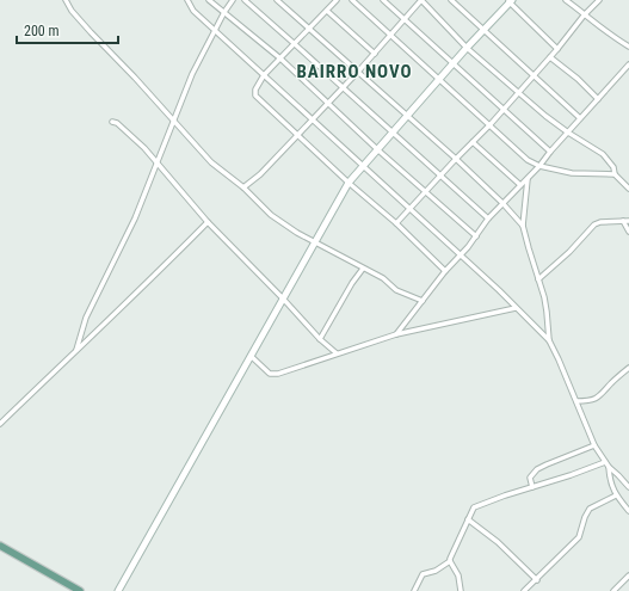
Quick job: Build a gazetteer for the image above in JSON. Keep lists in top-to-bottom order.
{
  "districts": ["BAIRRO NOVO"],
  "scale_bar": "200 m"
}
